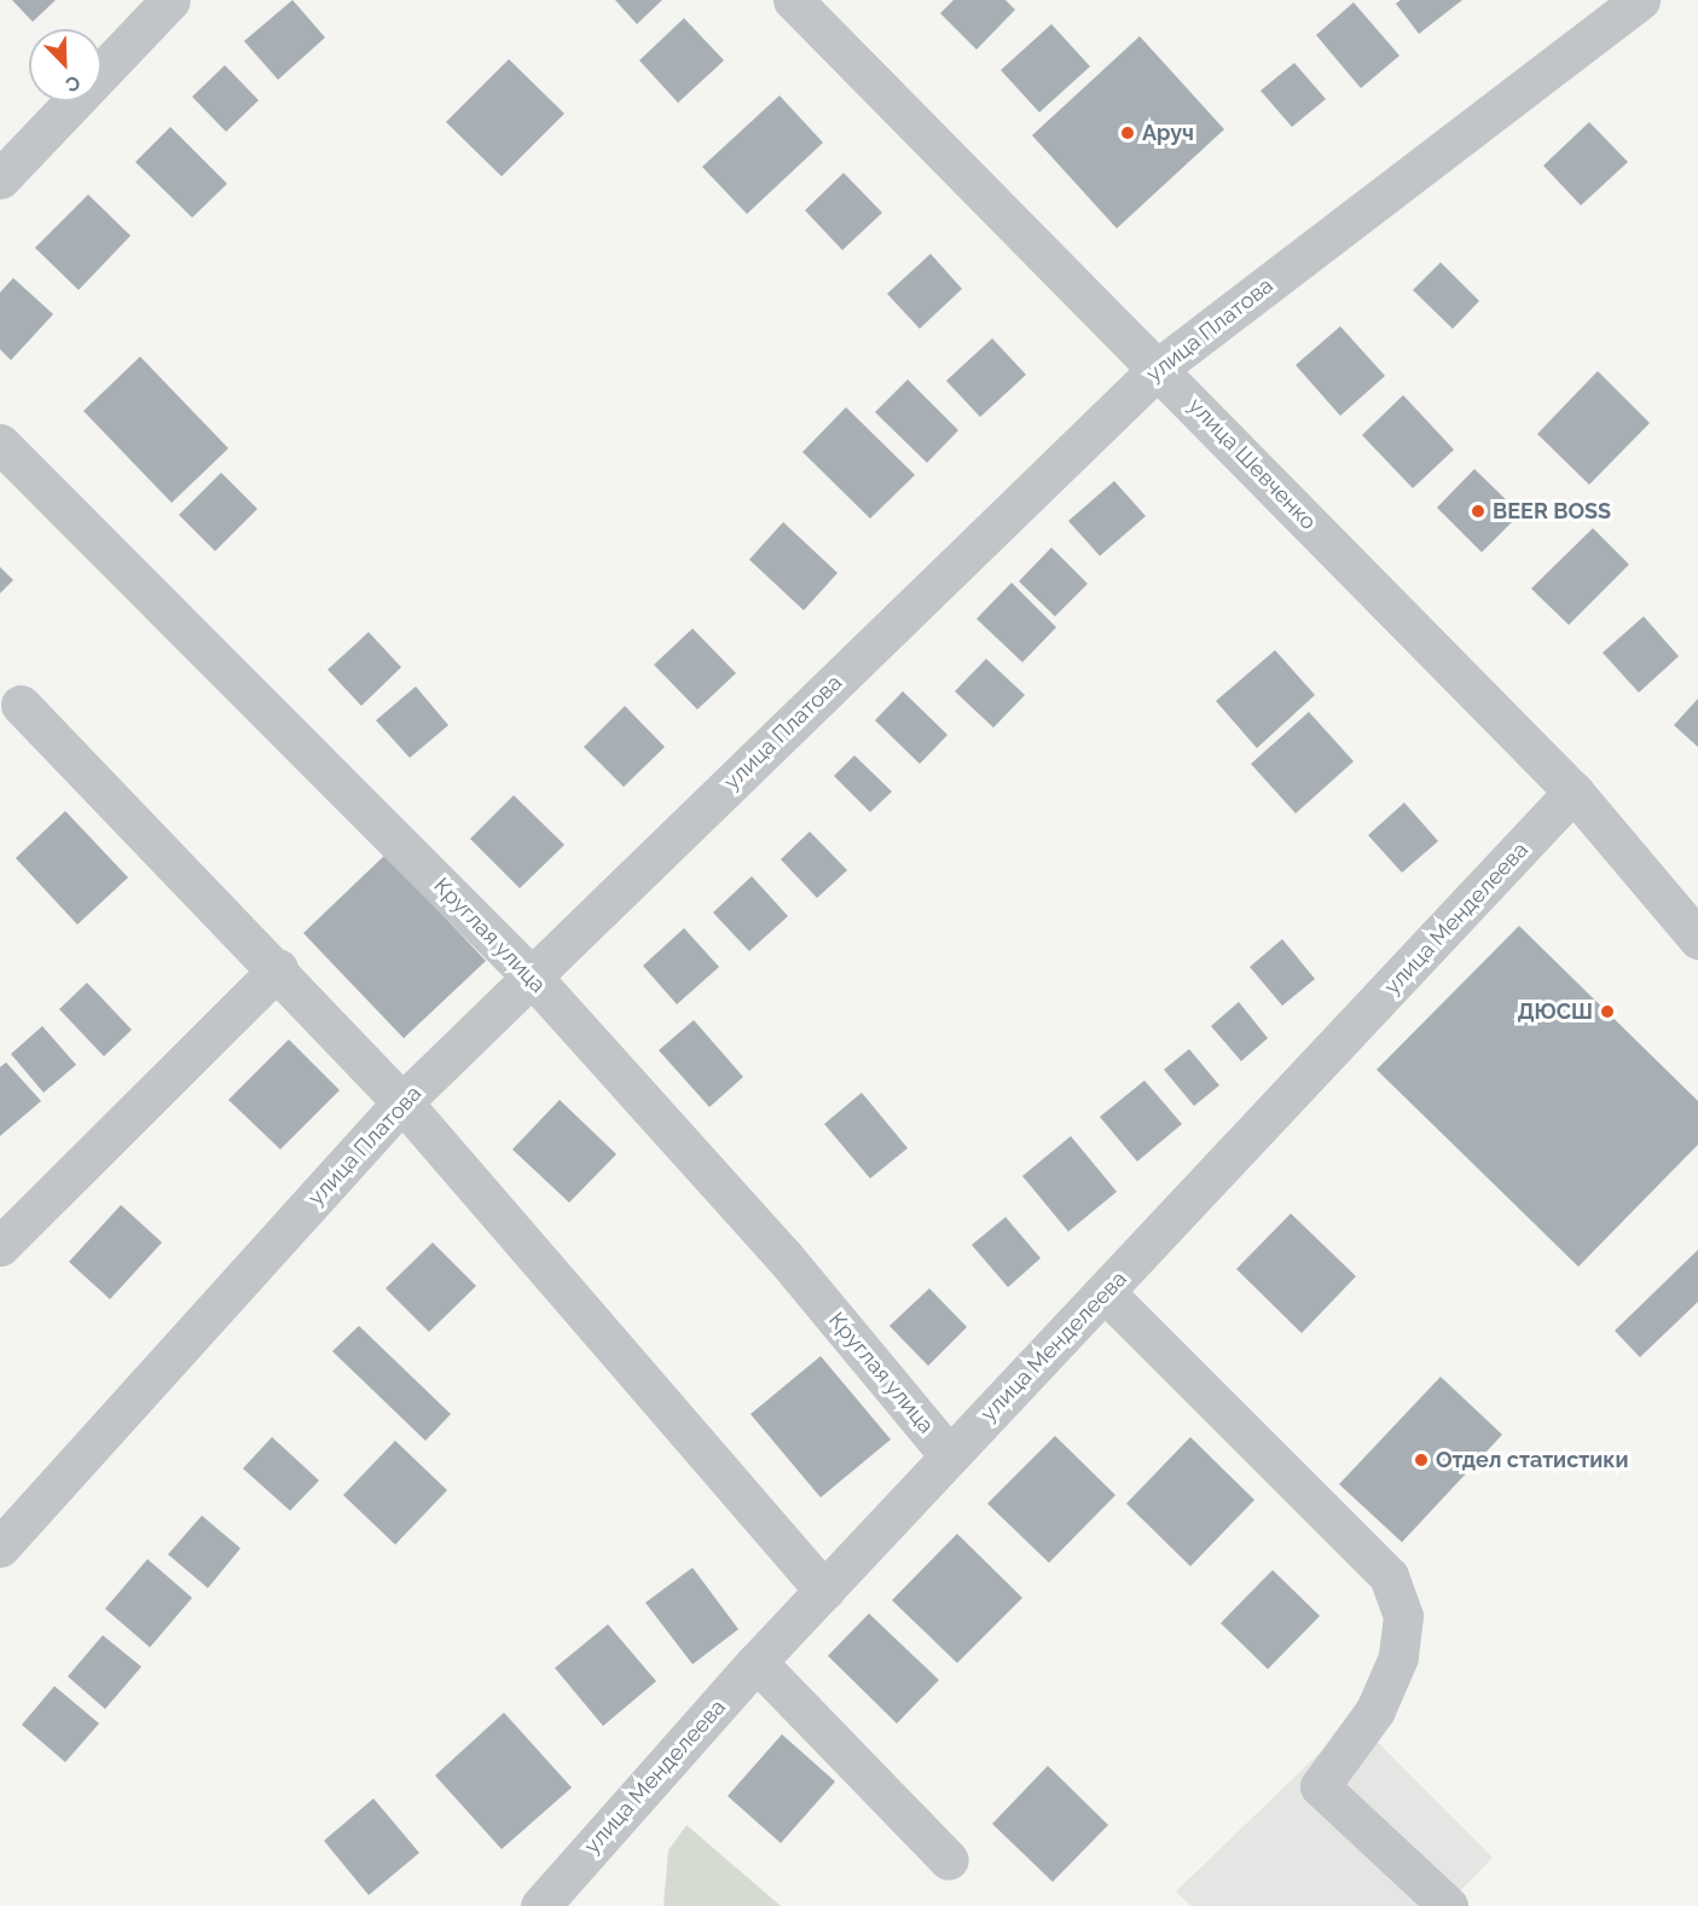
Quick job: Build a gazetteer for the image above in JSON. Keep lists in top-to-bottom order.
{
  "streets": {
    "street": [
      "улица Платова",
      "улица Шевченко",
      "улица Менделеева",
      "Круглая улица"
    ]
  },
  "crossings": [
    ["улица Платова", "улица Шевченко"],
    ["улица Платова", "Круглая улица"],
    ["улица Шевченко", "улица Менделеева"],
    ["улица Менделеева", "Круглая улица"]
  ],
  "places": [
    "Аруч",
    "BEER BOSS",
    "ДЮСШ",
    "Отдел статистики"
  ],
  "north": "bottom right"
}
